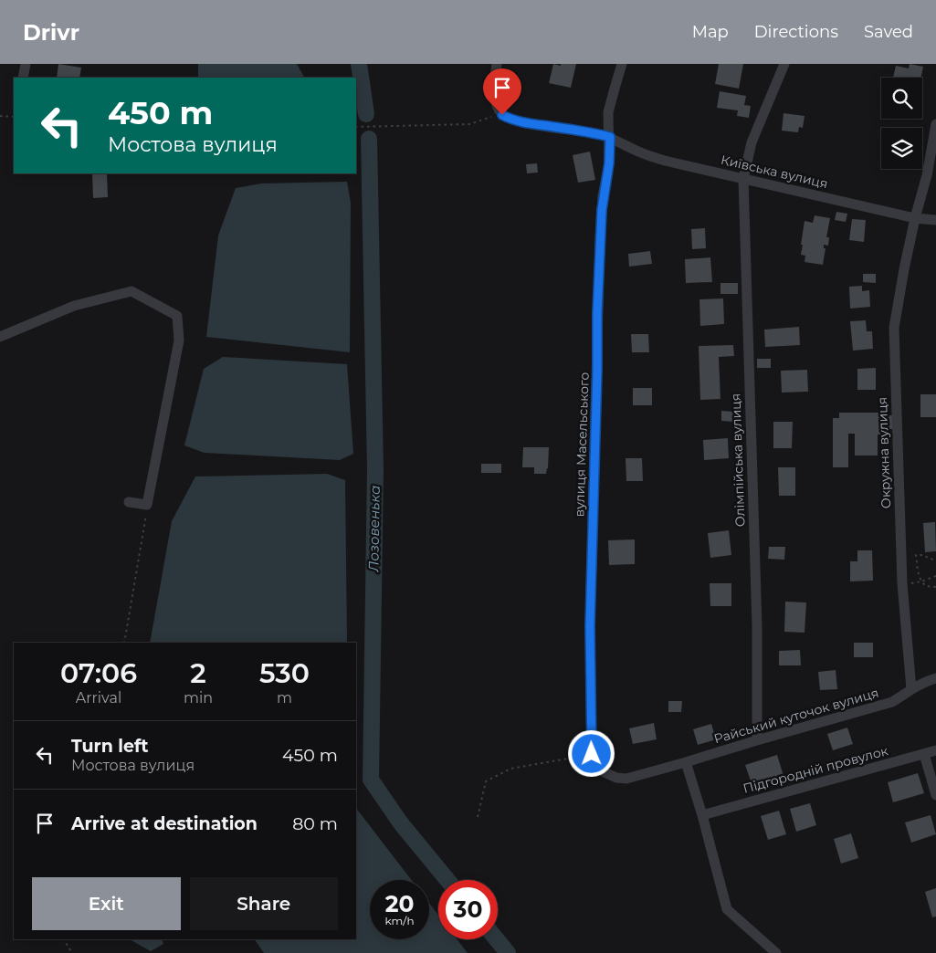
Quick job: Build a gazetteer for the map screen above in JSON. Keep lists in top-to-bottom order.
{
  "streets": {
    "street": [
      "Київська вулиця",
      "вулиця Масельського",
      "Окружна вулиця",
      "Олімпійська вулиця",
      "Райський куточок вулиця",
      "Підгородній провулок"
    ]
  },
  "crossings": [
    ["Київська вулиця", "вулиця Масельського"],
    ["Київська вулиця", "Окружна вулиця"],
    ["Київська вулиця", "Олімпійська вулиця"],
    ["вулиця Масельського", "Райський куточок вулиця"],
    ["Окружна вулиця", "Райський куточок вулиця"],
    ["Олімпійська вулиця", "Райський куточок вулиця"]
  ],
  "water": ["Лозовенька"],
  "page": {
    "header": "Drivr",
    "nav": ["Map", "Directions", "Saved"],
    "turn": ["450 m", "Мостова вулиця"],
    "eta": [
      "07:06",
      "Arrival",
      "2",
      "min",
      "530",
      "m"
    ],
    "list": [
      {
        "name": "Turn left",
        "note": "Мостова вулиця",
        "value": "450 m"
      },
      {
        "name": "Arrive at destination",
        "value": "80 m"
      }
    ],
    "buttons": ["Exit", "Share"],
    "speed": "20 km/h",
    "limit": "30"
  }
}
